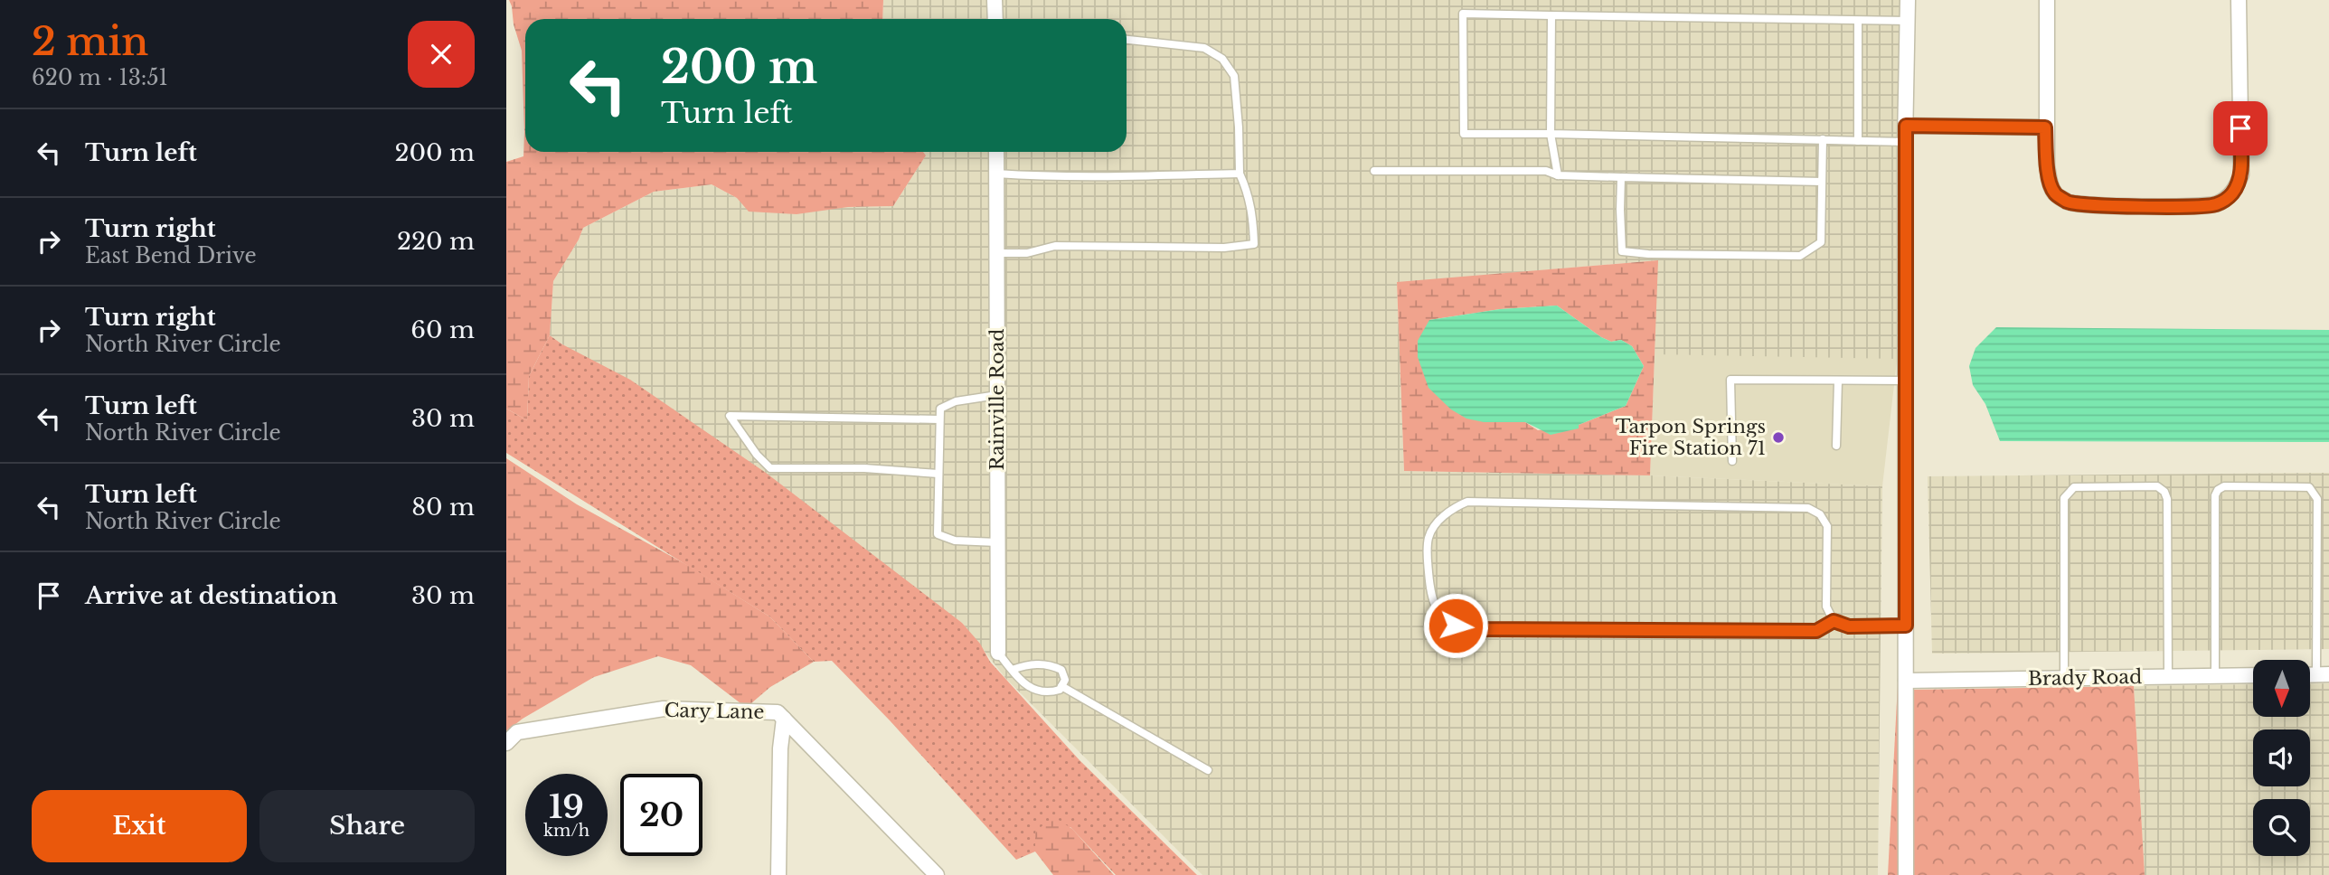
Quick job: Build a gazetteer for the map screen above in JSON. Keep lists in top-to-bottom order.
{
  "streets": {
    "street": ["Rainville Road", "Brady Road", "Cary Lane"]
  },
  "places": ["Tarpon Springs Fire Station 71"],
  "north": "bottom",
  "page": {
    "heading": ["2 min", "620 m · 13:51"],
    "turn": ["200 m", "Turn left"],
    "list": [
      {
        "name": "Turn left",
        "value": "200 m"
      },
      {
        "name": "Turn right",
        "note": "East Bend Drive",
        "value": "220 m"
      },
      {
        "name": "Turn right",
        "note": "North River Circle",
        "value": "60 m"
      },
      {
        "name": "Turn left",
        "note": "North River Circle",
        "value": "30 m"
      },
      {
        "name": "Turn left",
        "note": "North River Circle",
        "value": "80 m"
      },
      {
        "name": "Arrive at destination",
        "value": "30 m"
      }
    ],
    "speed": "19 km/h",
    "limit": "20",
    "buttons": ["Exit", "Share"]
  }
}
